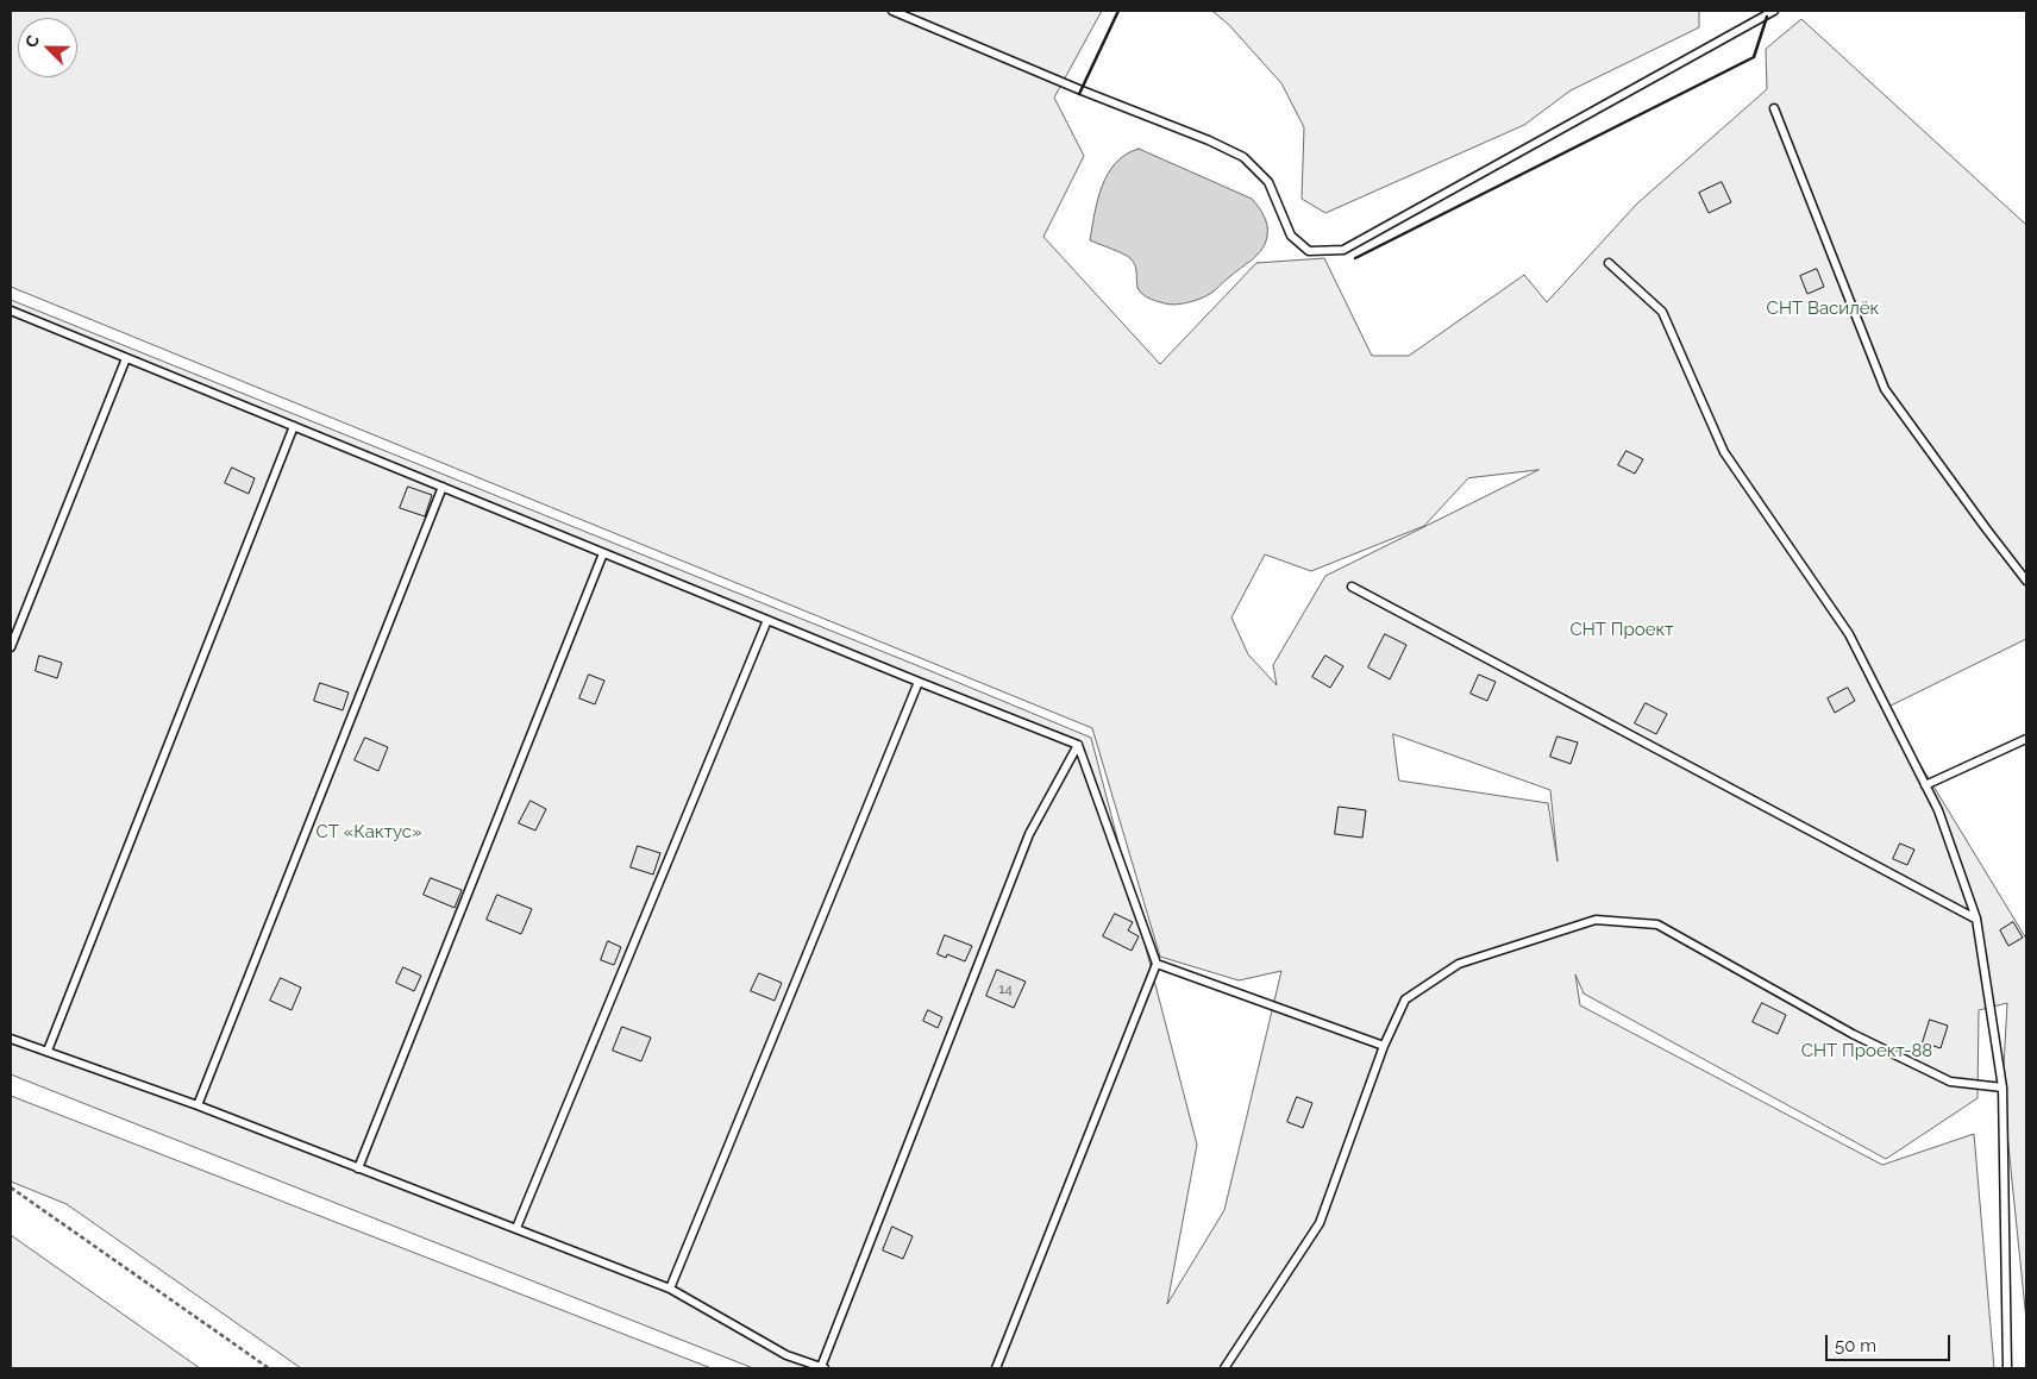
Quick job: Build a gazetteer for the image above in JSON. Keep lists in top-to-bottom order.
{
  "parks": [
    "СНТ Василёк",
    "СНТ Проект",
    "СТ «Кактус»",
    "СНТ Проект-88"
  ],
  "house_numbers": ["14"],
  "scale_bar": "50 m",
  "north": "top left"
}
